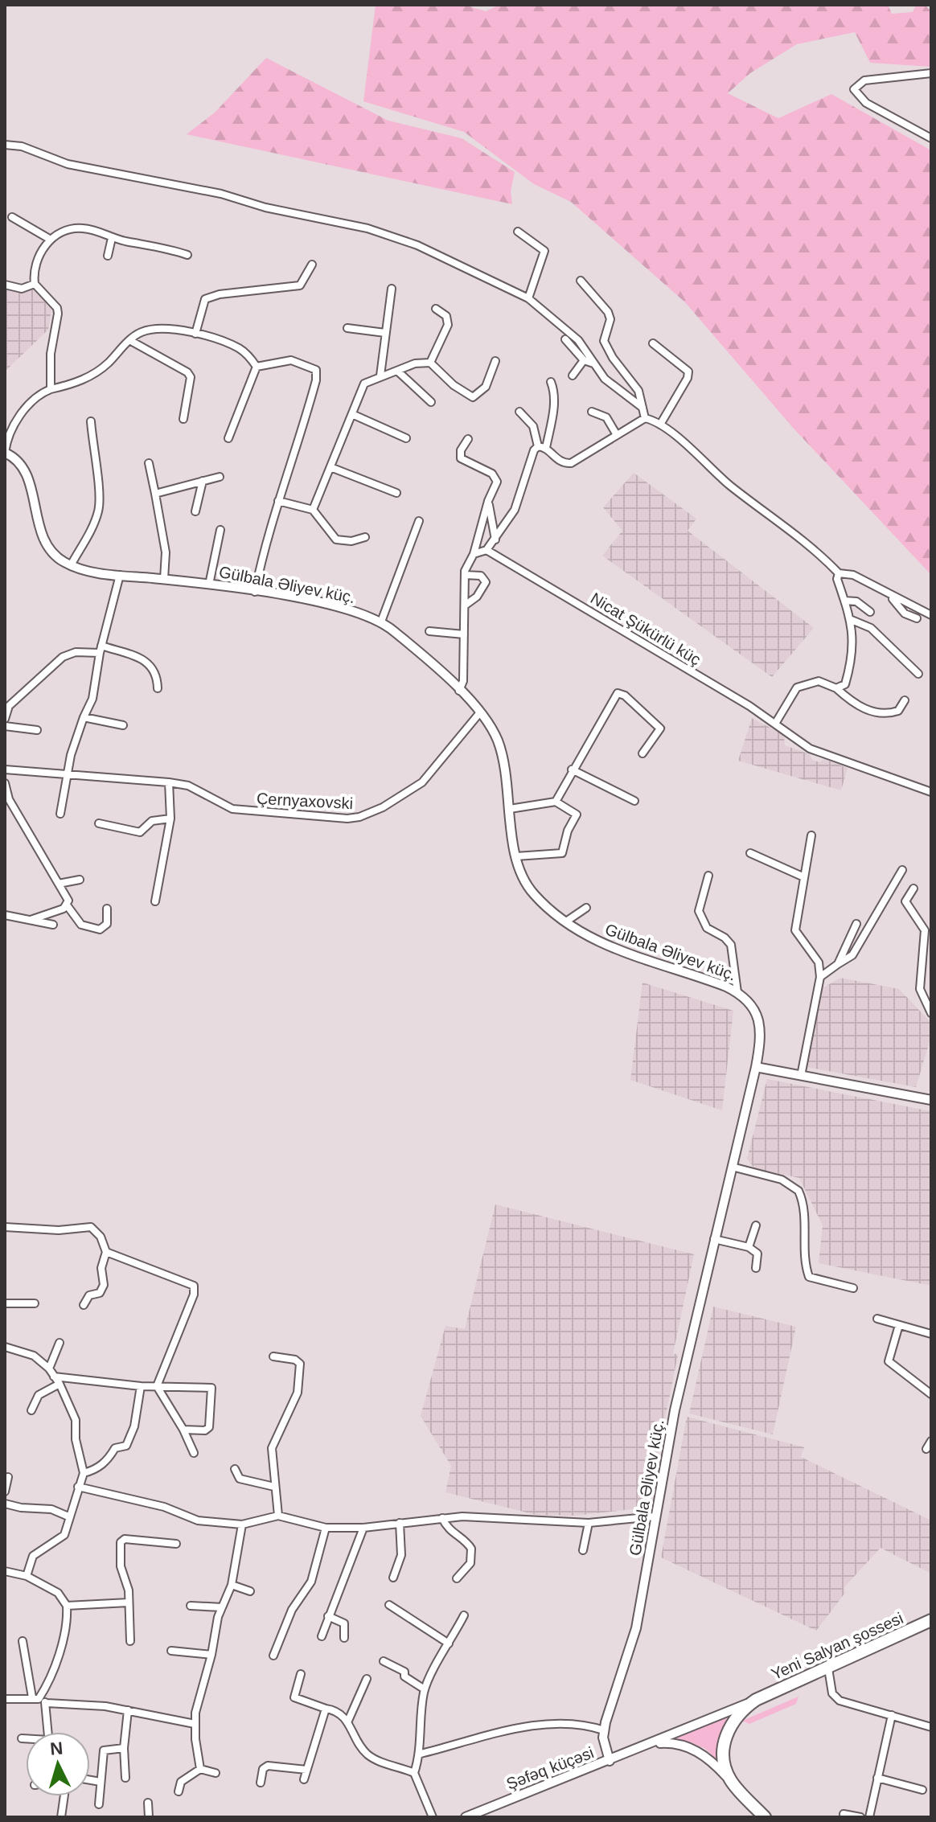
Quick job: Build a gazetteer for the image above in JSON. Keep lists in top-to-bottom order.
{
  "streets": {
    "highway": ["Yeni Salyan şossesi"],
    "street": [
      "Gülbala Əliyev küç.",
      "Nicat Şükürlü küç",
      "Çernyaxovski",
      "Şəfəq küçəsi"
    ]
  },
  "crossings": [
    ["Gülbala Əliyev küç.", "Çernyaxovski"],
    ["Gülbala Əliyev küç.", "Şəfəq küçəsi"],
    ["Yeni Salyan şossesi", "Şəfəq küçəsi"]
  ],
  "north": "top"
}
